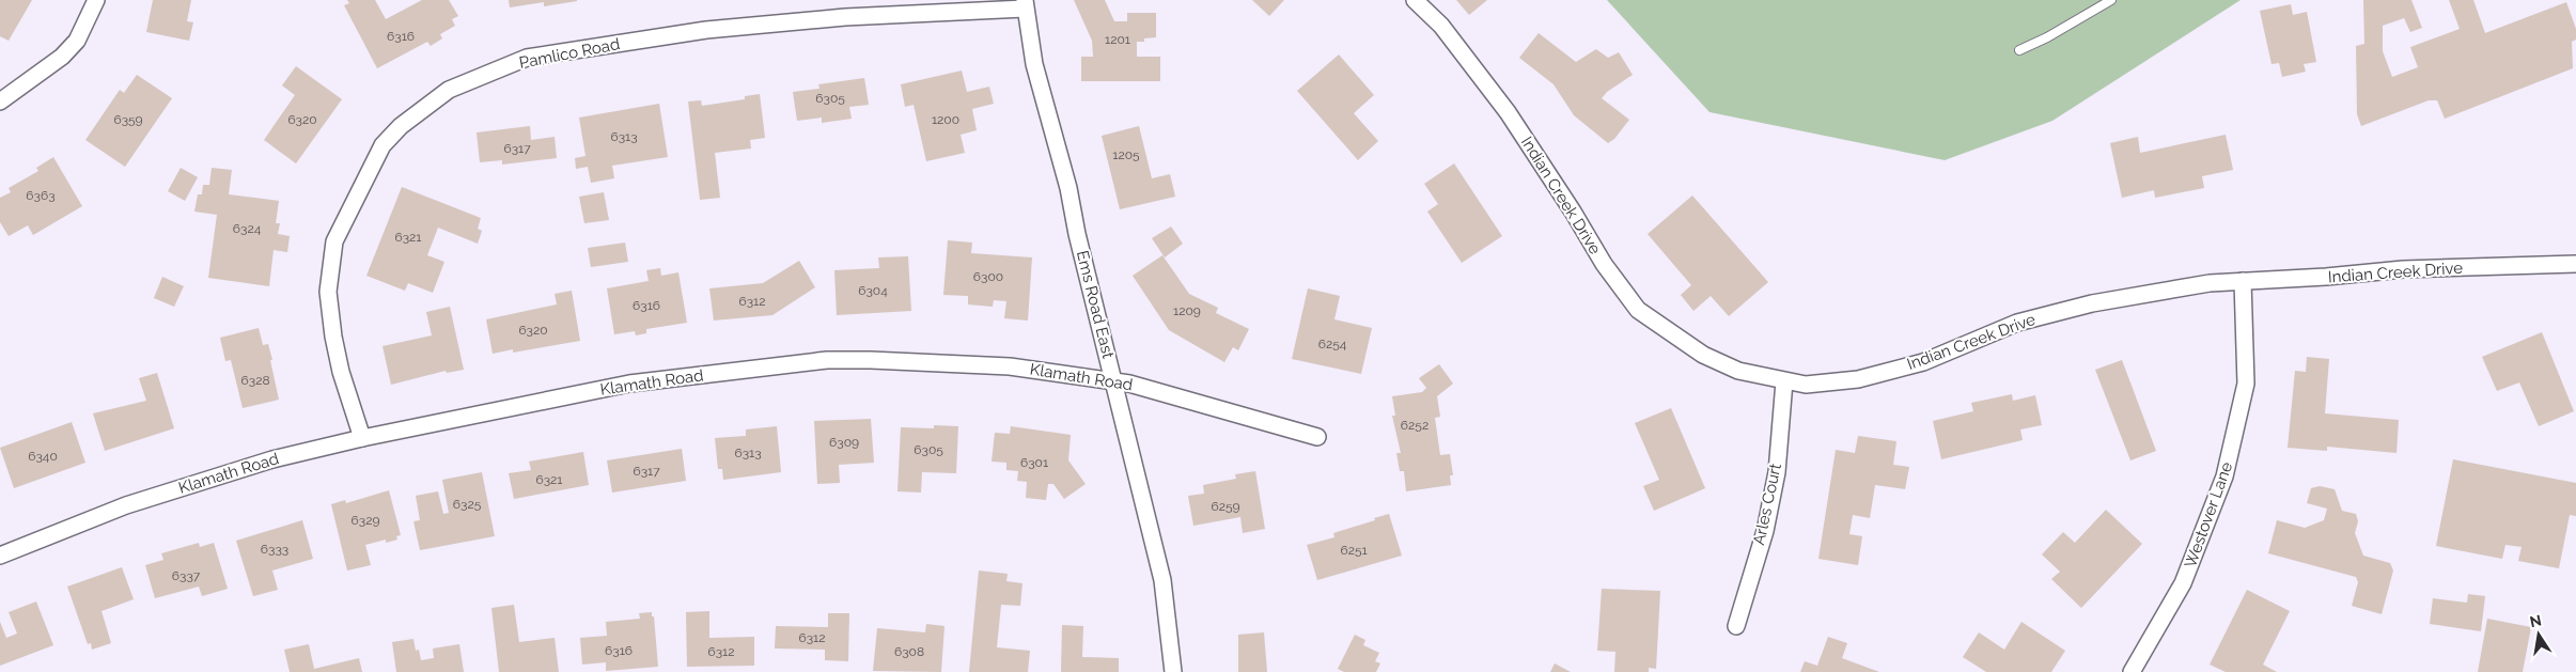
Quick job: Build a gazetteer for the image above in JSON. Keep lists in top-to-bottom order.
{
  "streets": {
    "street": [
      "Pamlico Road",
      "Indian Creek Drive",
      "Ems Road East",
      "Klamath Road",
      "Arles Court",
      "Westover Lane"
    ]
  },
  "crossings": [
    ["Pamlico Road", "Ems Road East"],
    ["Pamlico Road", "Klamath Road"],
    ["Indian Creek Drive", "Arles Court"],
    ["Indian Creek Drive", "Westover Lane"],
    ["Ems Road East", "Klamath Road"]
  ],
  "house_numbers": [
    "6316",
    "1201",
    "6305",
    "6359",
    "6320",
    "1200",
    "6313",
    "6317",
    "1205",
    "6363",
    "6324",
    "6321",
    "6300",
    "6304",
    "6312",
    "6316",
    "1209",
    "6320",
    "6254",
    "6328",
    "6252",
    "6309",
    "6305",
    "6313",
    "6340",
    "6301",
    "6317",
    "6321",
    "6325",
    "6259",
    "6329",
    "6333",
    "6251",
    "6337",
    "6312",
    "6316",
    "6312",
    "6308"
  ],
  "north": "top"
}
